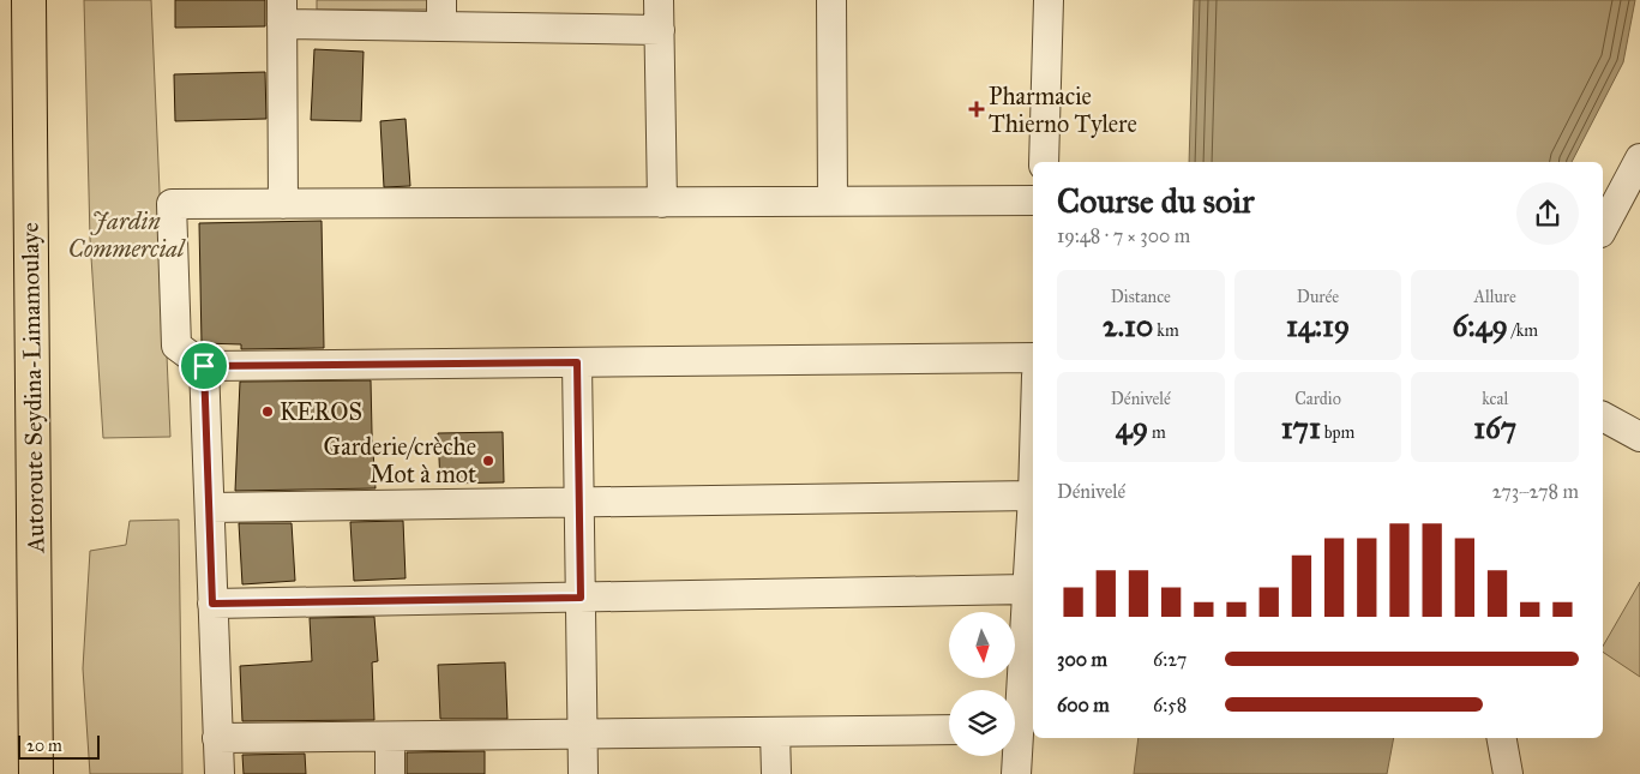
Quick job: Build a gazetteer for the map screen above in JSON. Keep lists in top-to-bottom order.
{
  "streets": {
    "highway": ["Autoroute Seydina-Limamoulaye"]
  },
  "parks": ["Jardin Commercial"],
  "places": {
    "health": ["Pharmacie Thierno Tylere"],
    "other": ["KEROS", "Garderie/crèche Mot à mot"]
  },
  "scale_bar": "20 m",
  "north": "bottom",
  "page": {
    "heading": ["Course du soir", "19:48 · 7 × 300 m"],
    "stats": [
      ["Distance", "2.10 km"],
      ["Durée", "14:19"],
      ["Allure", "6:49 /km"],
      ["Dénivelé", "49 m"],
      ["Cardio", "171 bpm"],
      ["kcal", "167"]
    ],
    "chart": ["Dénivelé", "273–278 m"],
    "list": [
      {
        "name": "300 m",
        "note": "6:27"
      },
      {
        "name": "600 m",
        "note": "6:58"
      }
    ],
    "scale": "20 m"
  }
}
